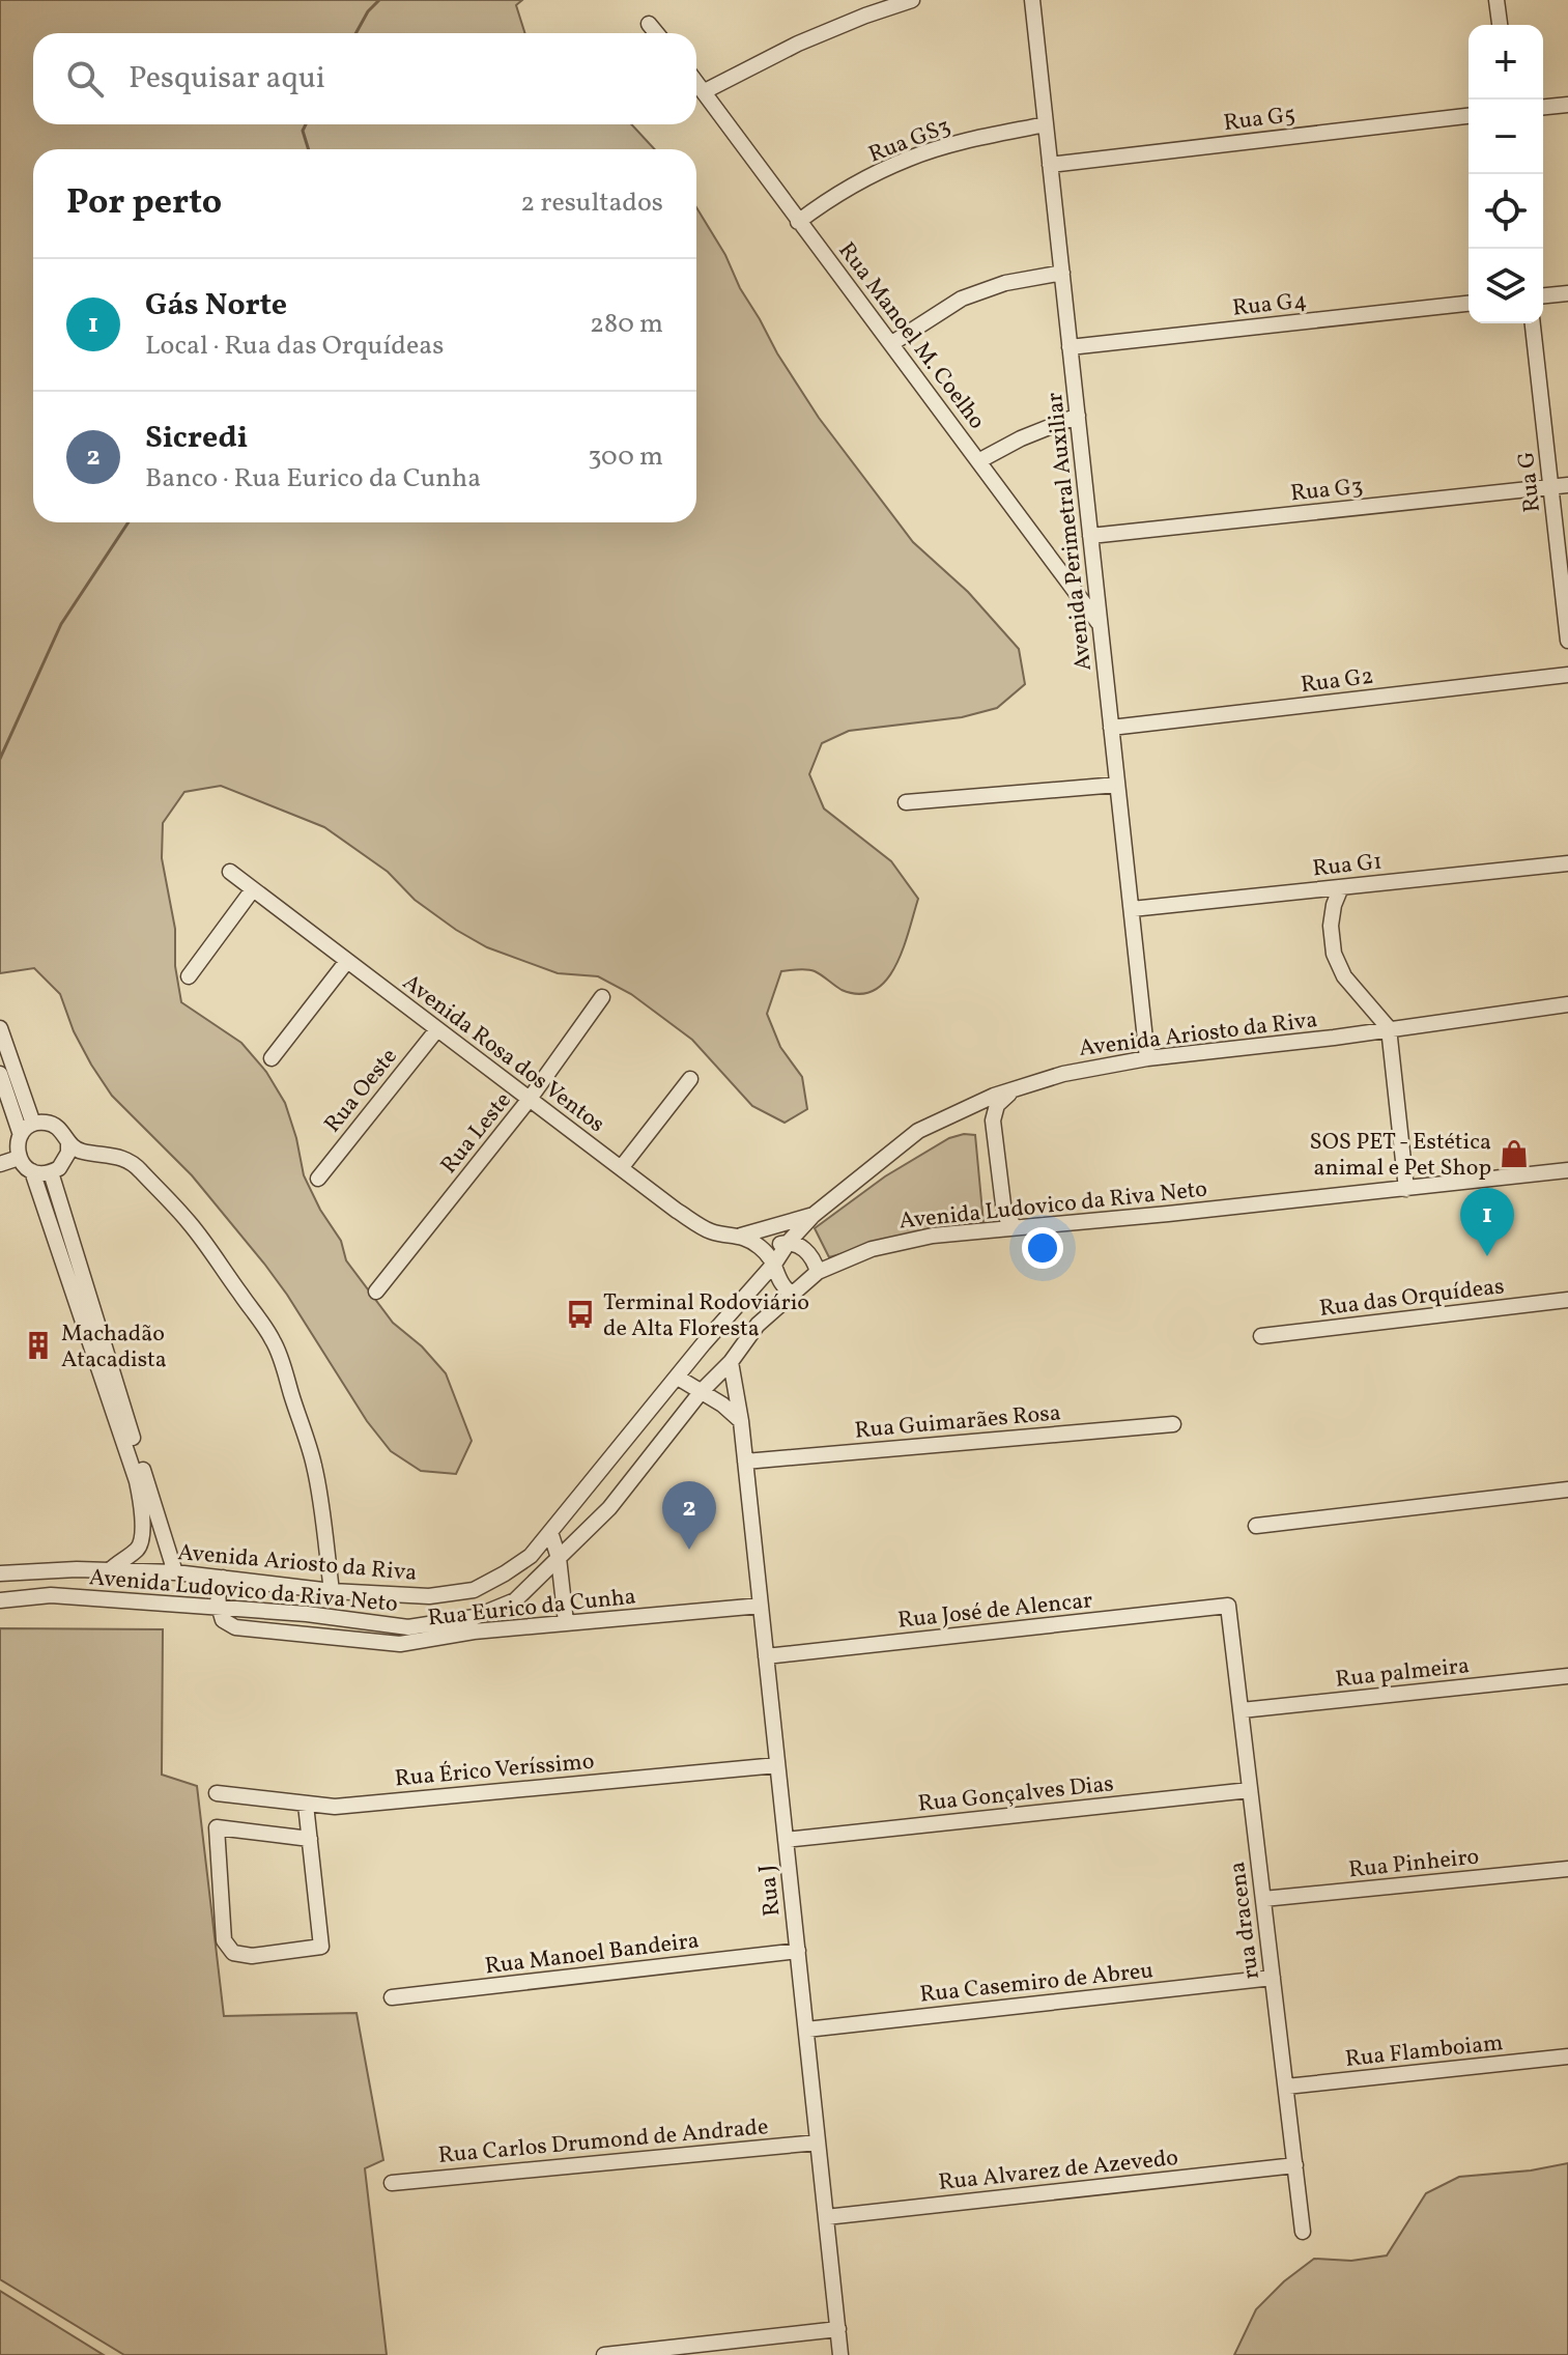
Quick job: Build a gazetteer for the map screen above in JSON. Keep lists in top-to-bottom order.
{
  "streets": {
    "street": [
      "Rua G5",
      "Rua GS3",
      "Rua G4",
      "Rua Manoel M. Coelho",
      "Rua G",
      "Rua G3",
      "Avenida Perimetral Auxiliar",
      "Rua G2",
      "Rua G1",
      "Avenida Ariosto da Riva",
      "Avenida Rosa dos Ventos",
      "Rua Oeste",
      "Rua Leste",
      "Avenida Ludovico da Riva Neto",
      "Rua das Orquídeas",
      "Rua Guimarães Rosa",
      "Rua Eurico da Cunha",
      "Rua José de Alencar",
      "Rua palmeira",
      "Rua Érico Veríssimo",
      "Rua Gonçalves Dias",
      "Rua Pinheiro",
      "Rua J",
      "rua dracena",
      "Rua Manoel Bandeira",
      "Rua Casemiro de Abreu",
      "Rua Flamboiam",
      "Rua Carlos Drumond de Andrade",
      "Rua Alvarez de Azevedo"
    ]
  },
  "crossings": [
    ["Rua G5", "Avenida Perimetral Auxiliar"],
    ["Rua GS3", "Rua Manoel M. Coelho"],
    ["Rua GS3", "Avenida Perimetral Auxiliar"],
    ["Rua G4", "Avenida Perimetral Auxiliar"],
    ["Rua Manoel M. Coelho", "Avenida Perimetral Auxiliar"],
    ["Rua G", "Rua G3"],
    ["Rua G3", "Avenida Perimetral Auxiliar"],
    ["Avenida Perimetral Auxiliar", "Rua G2"],
    ["Avenida Perimetral Auxiliar", "Rua G1"],
    ["Avenida Perimetral Auxiliar", "Avenida Ariosto da Riva"],
    ["Avenida Ariosto da Riva", "Avenida Rosa dos Ventos"],
    ["Avenida Ariosto da Riva", "Avenida Ludovico da Riva Neto"],
    ["Avenida Rosa dos Ventos", "Rua Oeste"],
    ["Avenida Rosa dos Ventos", "Rua Leste"],
    ["Avenida Rosa dos Ventos", "Avenida Ludovico da Riva Neto"],
    ["Avenida Ludovico da Riva Neto", "Rua Eurico da Cunha"],
    ["Avenida Ludovico da Riva Neto", "Rua J"],
    ["Rua Guimarães Rosa", "Rua J"],
    ["Rua Eurico da Cunha", "Rua J"],
    ["Rua José de Alencar", "Rua J"],
    ["Rua José de Alencar", "rua dracena"],
    ["Rua palmeira", "rua dracena"],
    ["Rua Érico Veríssimo", "Rua J"],
    ["Rua Gonçalves Dias", "Rua J"],
    ["Rua Gonçalves Dias", "rua dracena"],
    ["Rua Pinheiro", "rua dracena"],
    ["Rua J", "Rua Manoel Bandeira"],
    ["Rua J", "Rua Casemiro de Abreu"],
    ["Rua J", "Rua Carlos Drumond de Andrade"],
    ["Rua J", "Rua Alvarez de Azevedo"],
    ["rua dracena", "Rua Casemiro de Abreu"],
    ["rua dracena", "Rua Flamboiam"],
    ["rua dracena", "Rua Alvarez de Azevedo"]
  ],
  "places": {
    "shop": ["SOS PET - Estética animal e Pet Shop"],
    "bus stop": ["Terminal Rodoviário de Alta Floresta"],
    "building": ["Machadão Atacadista"]
  },
  "page": {
    "map_buttons": ["+", "−"],
    "search": "Pesquisar aqui",
    "heading": ["Por perto", "2 resultados"],
    "list": [
      {
        "mark": "1",
        "name": "Gás Norte",
        "note": "Local · Rua das Orquídeas",
        "value": "280 m"
      },
      {
        "mark": "2",
        "name": "Sicredi",
        "note": "Banco · Rua Eurico da Cunha",
        "value": "300 m"
      }
    ],
    "pins": ["1", "2"]
  }
}
